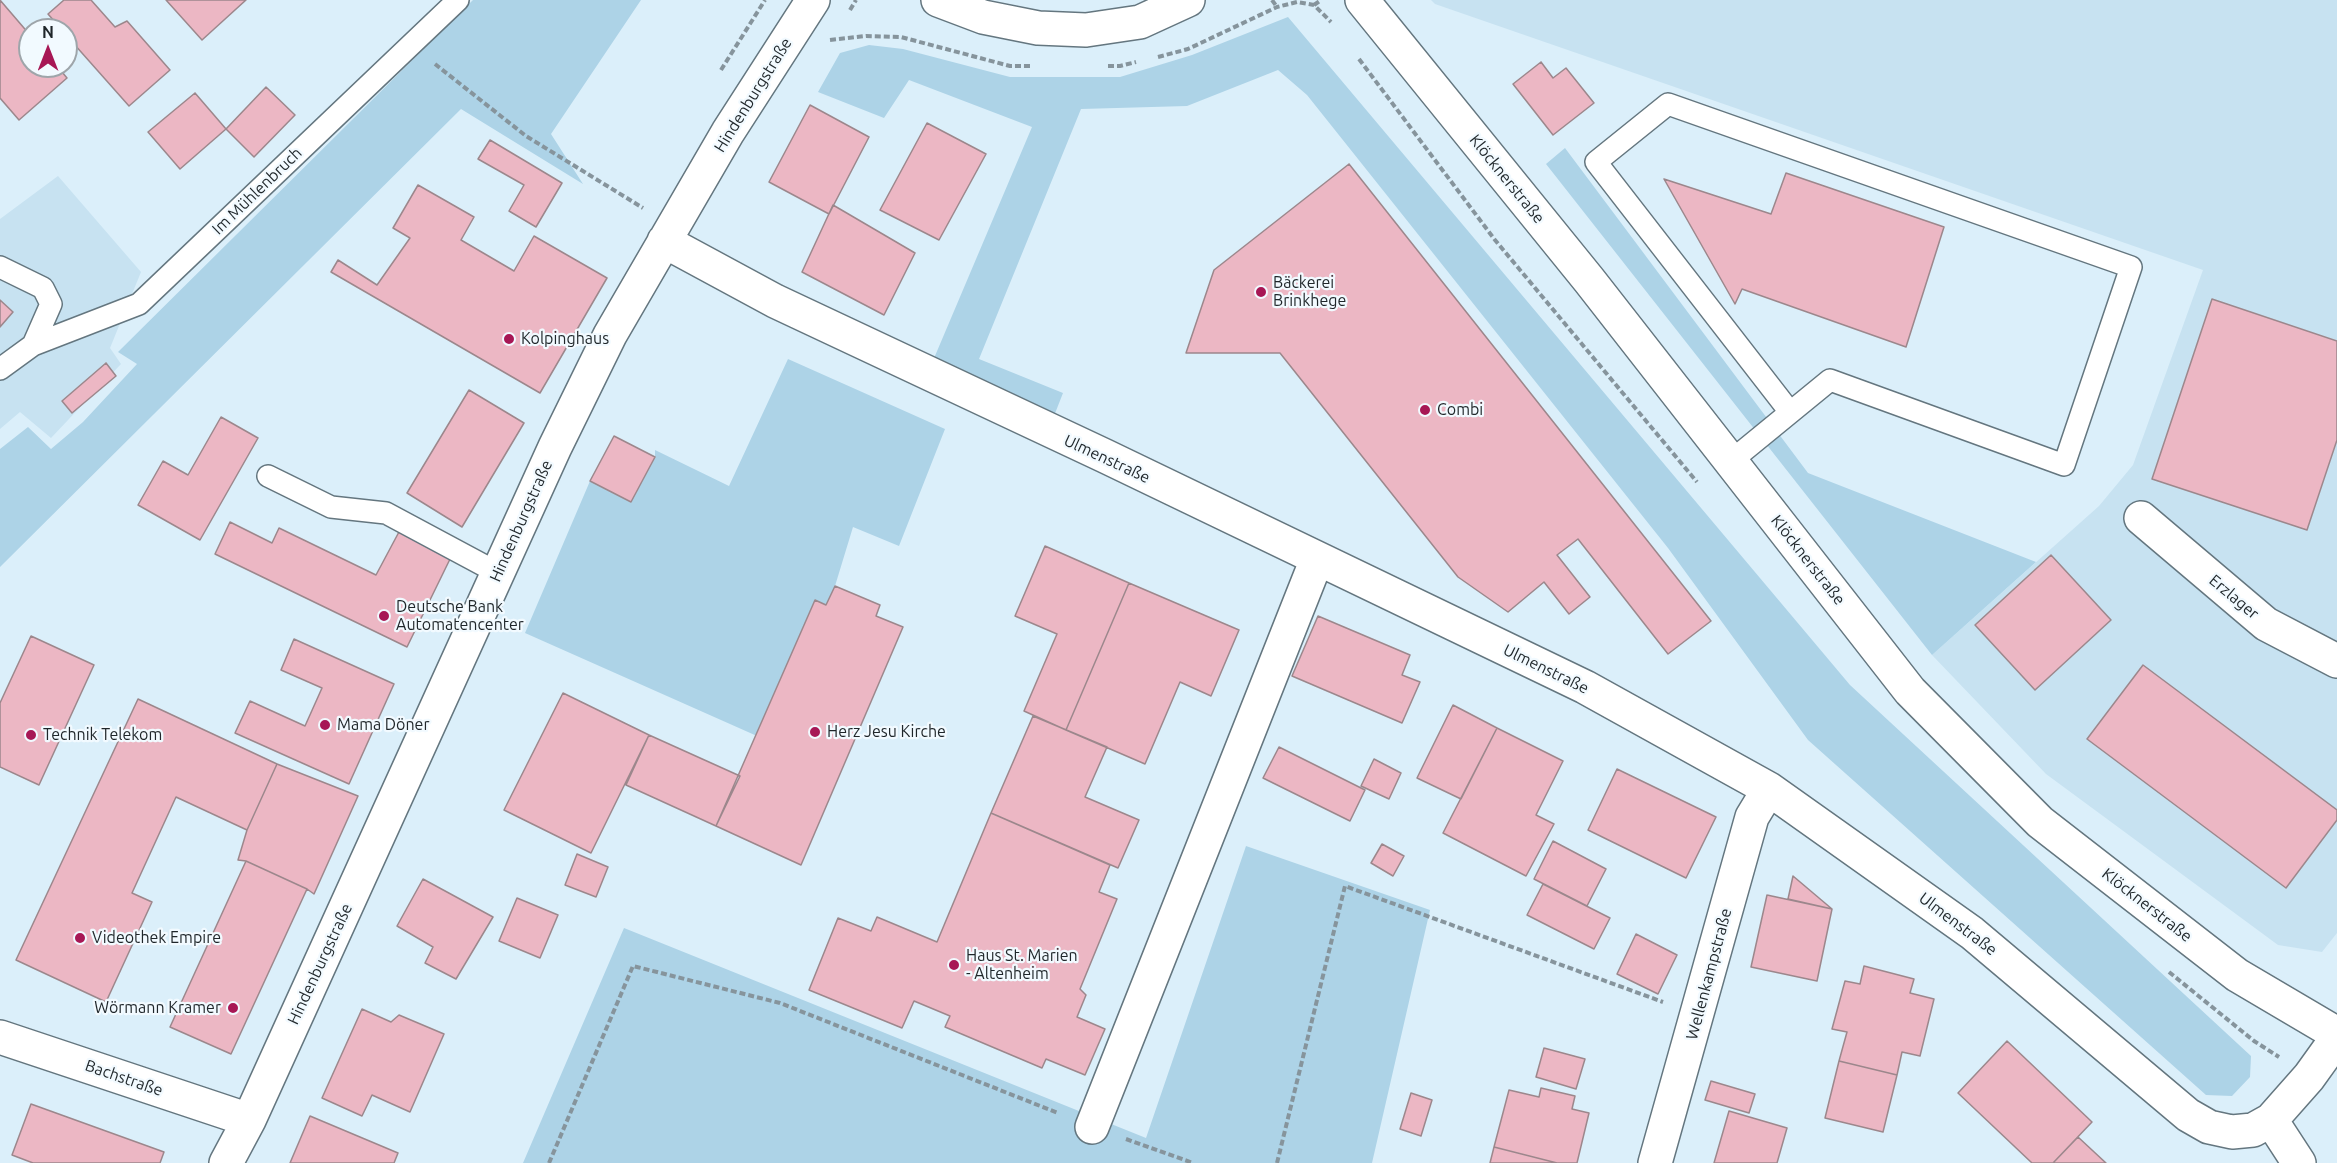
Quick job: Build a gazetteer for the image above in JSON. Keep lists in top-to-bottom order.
{
  "streets": {
    "street": [
      "Hindenburgstraße",
      "Klöcknerstraße",
      "Ulmenstraße",
      "Erzlager",
      "Wellenkampstraße",
      "Bachstraße"
    ],
    "lane": ["Im Mühlenbruch"]
  },
  "crossings": [
    ["Hindenburgstraße", "Ulmenstraße"],
    ["Hindenburgstraße", "Bachstraße"],
    ["Klöcknerstraße", "Ulmenstraße"],
    ["Ulmenstraße", "Wellenkampstraße"]
  ],
  "places": [
    "Bäckerei Brinkhege",
    "Kolpinghaus",
    "Combi",
    "Deutsche Bank Automatencenter",
    "Mama Döner",
    "Herz Jesu Kirche",
    "Technik Telekom",
    "Videothek Empire",
    "Haus St. Marien - Altenheim",
    "Wörmann Kramer"
  ],
  "north": "top"
}
